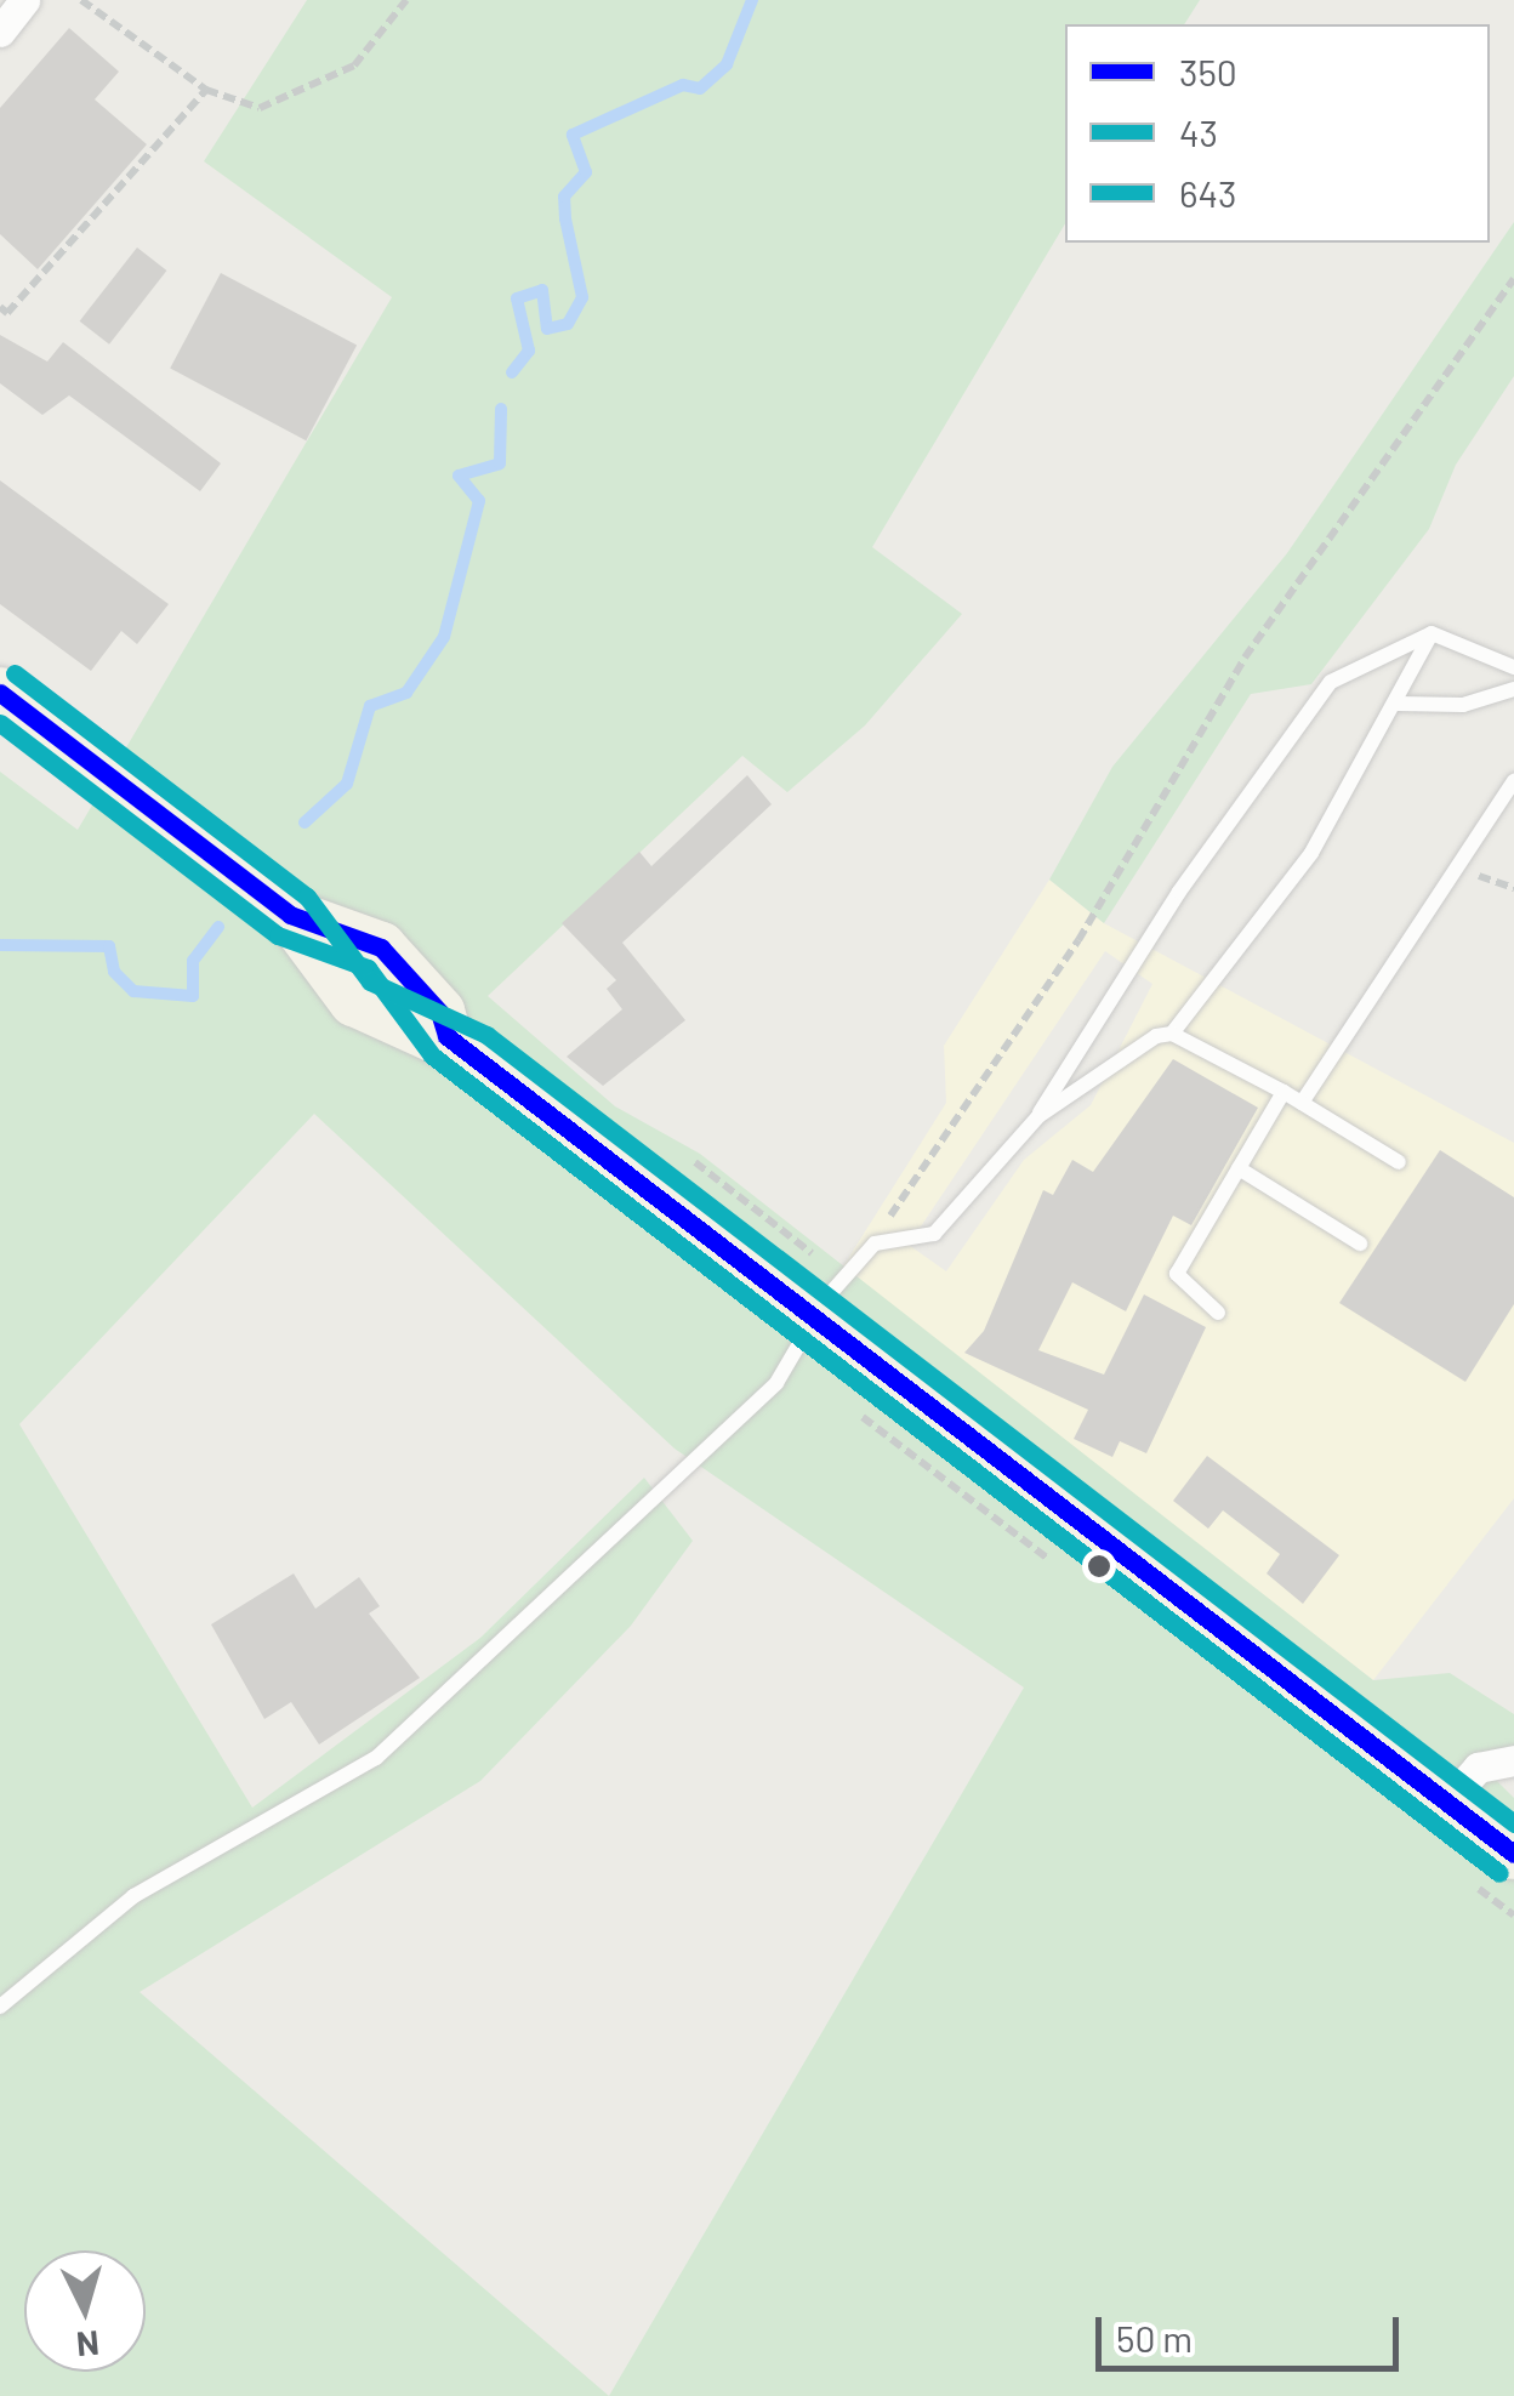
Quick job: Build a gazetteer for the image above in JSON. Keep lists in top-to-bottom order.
{
  "lines": ["transit line 643", "transit line 350", "transit line 43"],
  "legend": ["350", "43", "643"],
  "scale_bar": "50 m",
  "north": "bottom"
}
